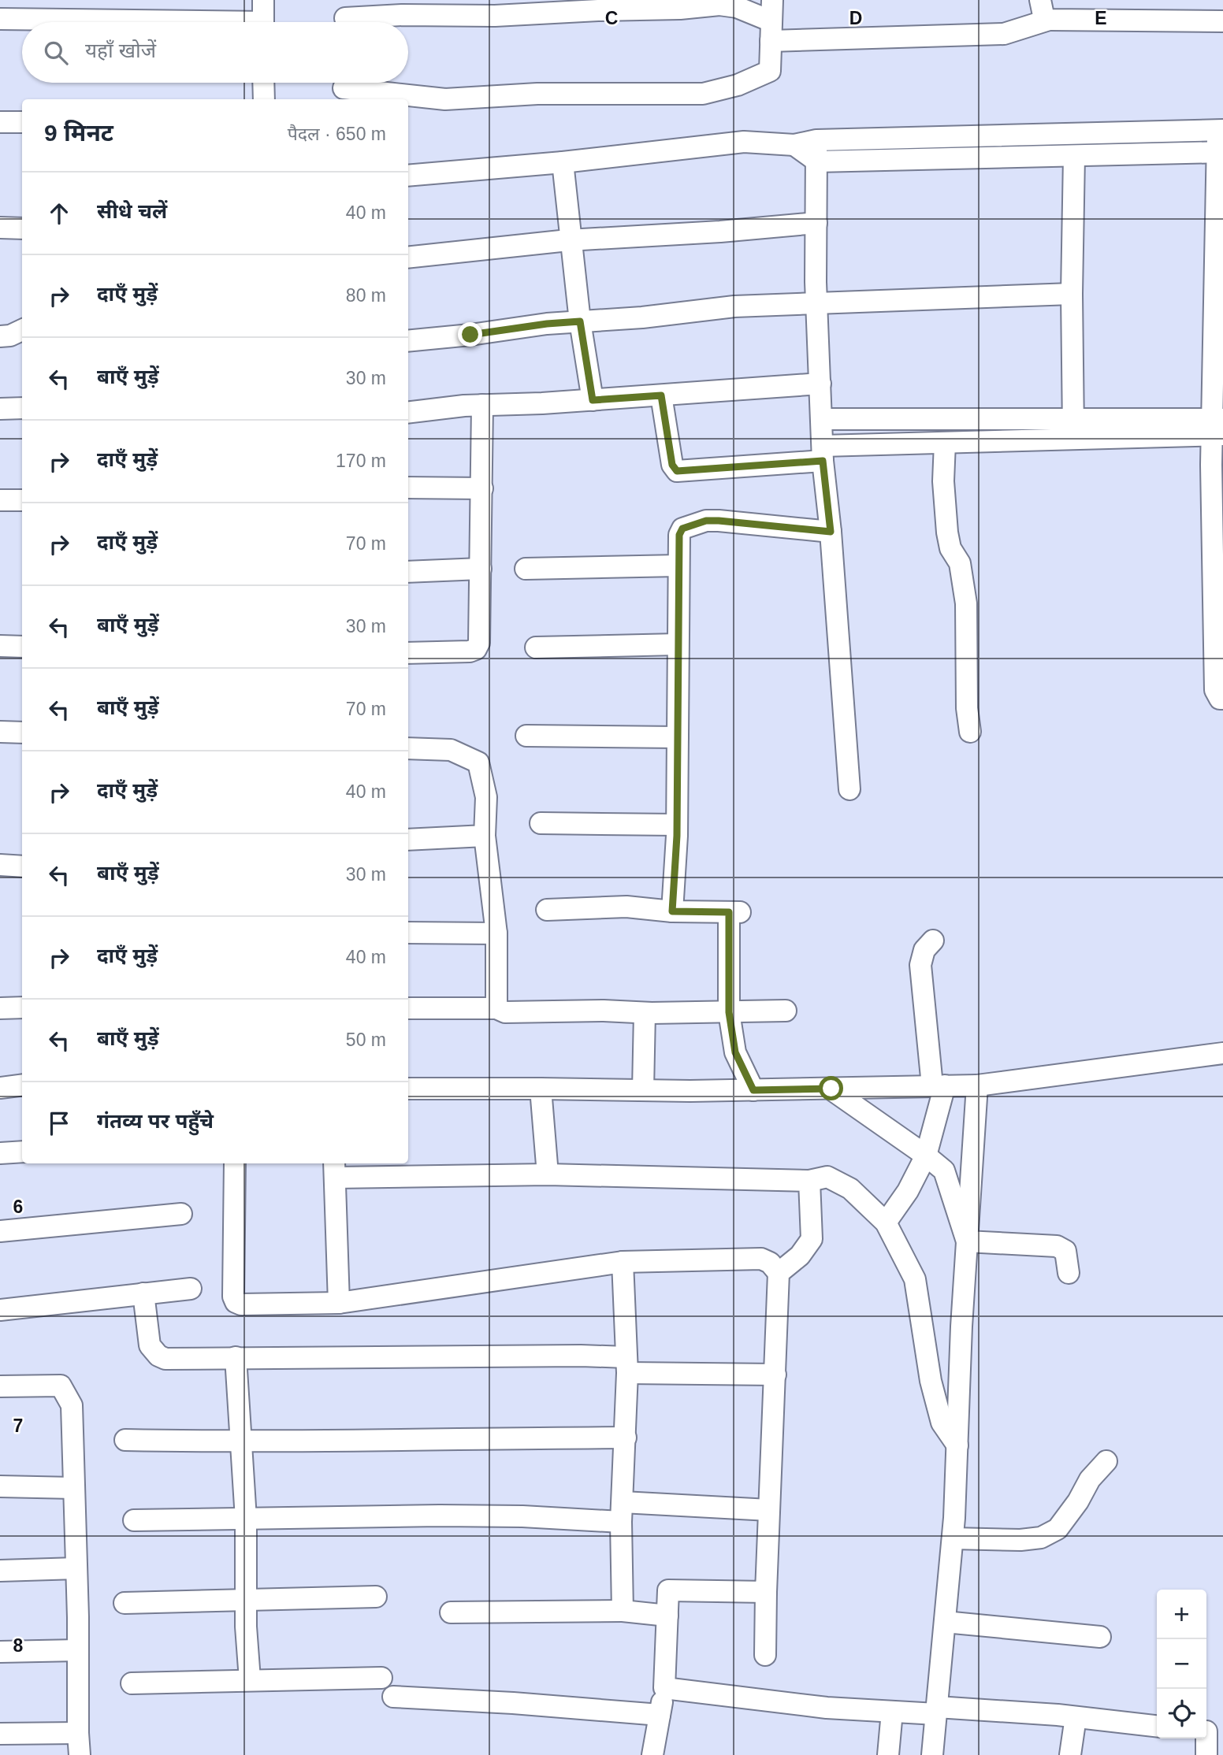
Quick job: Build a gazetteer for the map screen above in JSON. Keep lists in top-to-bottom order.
{
  "page": {
    "search": "यहाँ खोजें",
    "heading": ["9 मिनट", "पैदल · 650 m"],
    "list": [
      ["सीधे चलें", "40 m"],
      ["दाएँ मुड़ें", "80 m"],
      ["बाएँ मुड़ें", "30 m"],
      ["दाएँ मुड़ें", "170 m"],
      ["दाएँ मुड़ें", "70 m"],
      ["बाएँ मुड़ें", "30 m"],
      ["बाएँ मुड़ें", "70 m"],
      ["दाएँ मुड़ें", "40 m"],
      ["बाएँ मुड़ें", "30 m"],
      ["दाएँ मुड़ें", "40 m"],
      ["बाएँ मुड़ें", "50 m"],
      "गंतव्य पर पहुँचे"
    ],
    "map_buttons": ["+", "−"]
  },
  "grid": {
    "columns": ["C", "D", "E"],
    "rows": ["6", "7", "8"]
  }
}
